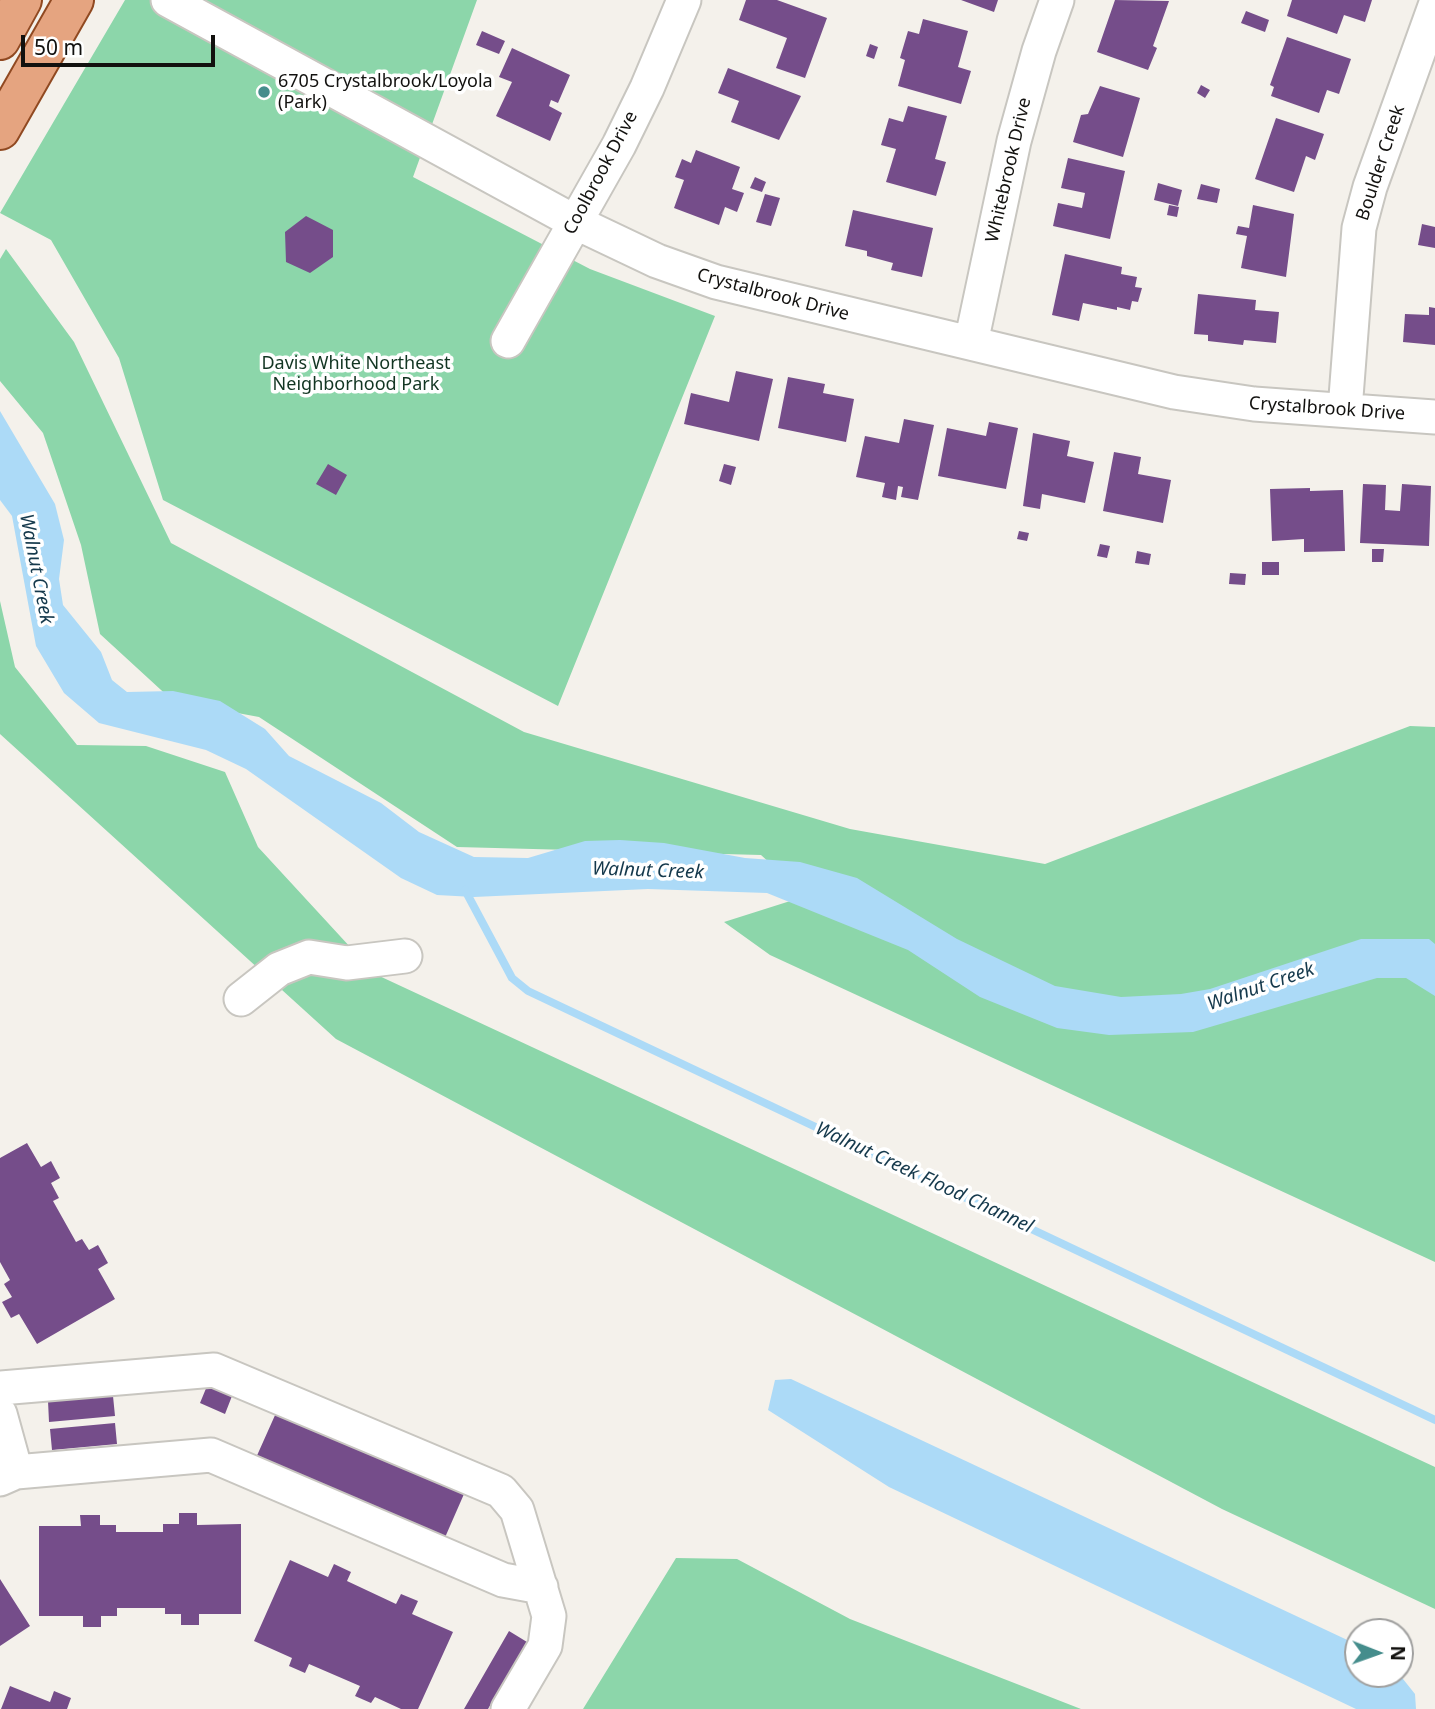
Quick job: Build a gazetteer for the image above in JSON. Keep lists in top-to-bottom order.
{
  "streets": {
    "street": [
      "Boulder Creek",
      "Whitebrook Drive",
      "Coolbrook Drive",
      "Crystalbrook Drive"
    ]
  },
  "crossings": [
    ["Boulder Creek", "Crystalbrook Drive"],
    ["Whitebrook Drive", "Crystalbrook Drive"],
    ["Coolbrook Drive", "Crystalbrook Drive"]
  ],
  "water": ["Walnut Creek", "Walnut Creek Flood Channel"],
  "parks": ["Davis White Northeast Neighborhood Park"],
  "places": ["6705 Crystalbrook/Loyola (Park)"],
  "scale_bar": "50 m",
  "north": "right"
}
